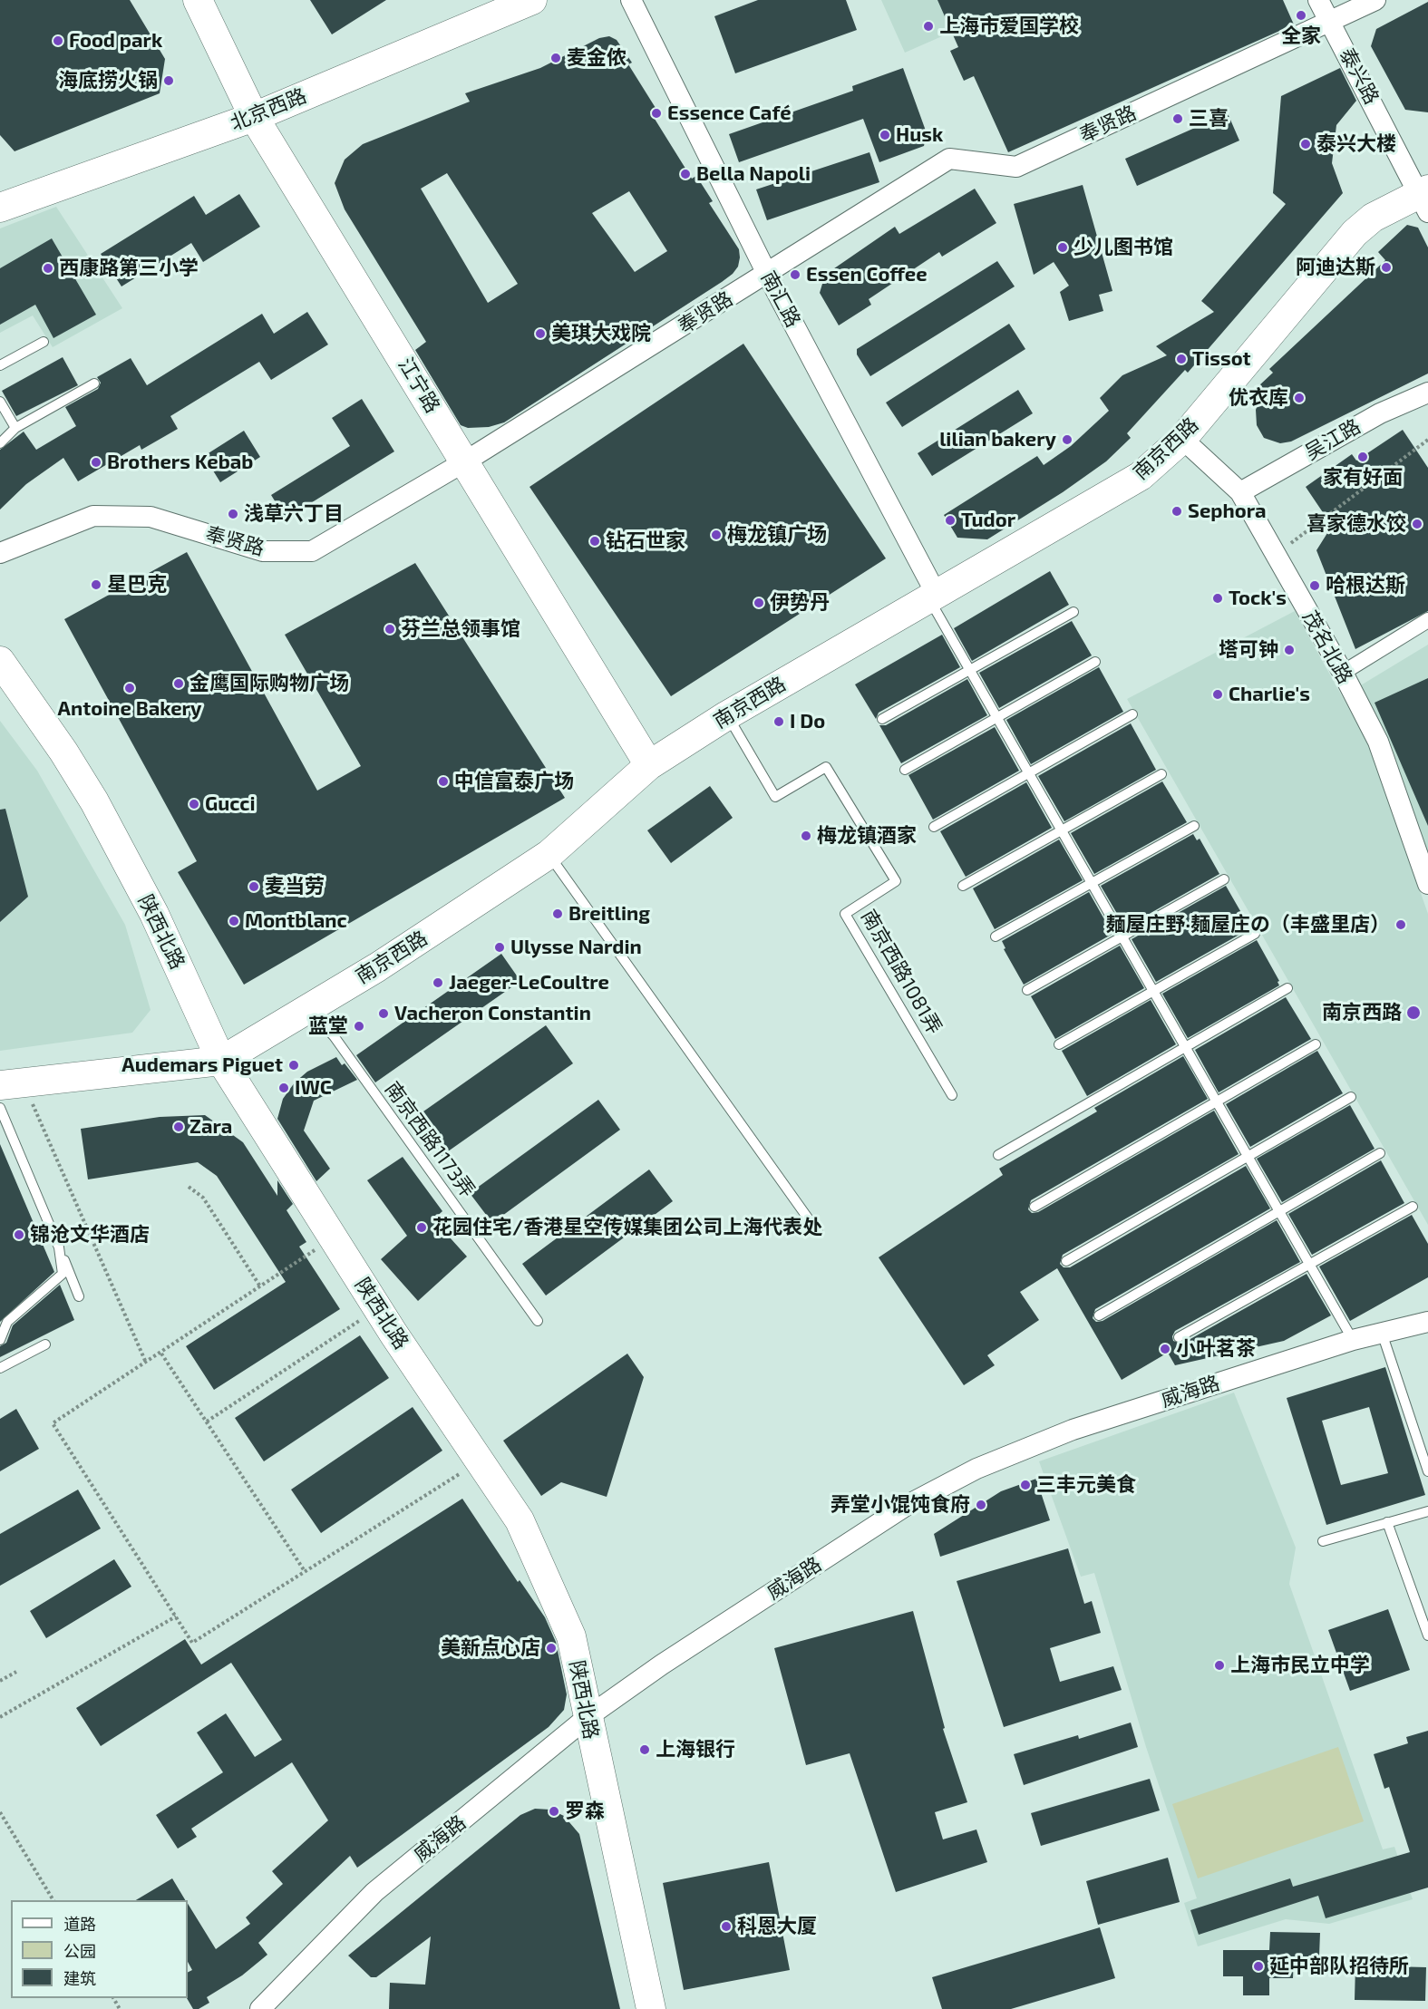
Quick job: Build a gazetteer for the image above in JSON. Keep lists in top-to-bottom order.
{
  "streets": {
    "main road": [
      "北京西路",
      "江宁路",
      "南京西路",
      "陕西北路"
    ],
    "street": [
      "泰兴路",
      "奉贤路",
      "南汇路",
      "吴江路",
      "茂名北路",
      "威海路"
    ],
    "lane": ["南京西路1081弄", "南京西路1173弄"]
  },
  "crossings": [
    ["泰兴路", "奉贤路"],
    ["泰兴路", "南京西路"],
    ["北京西路", "江宁路"],
    ["奉贤路", "南汇路"],
    ["奉贤路", "江宁路"],
    ["南汇路", "南京西路"],
    ["江宁路", "南京西路"],
    ["吴江路", "茂名北路"],
    ["南京西路", "茂名北路"],
    ["南京西路", "陕西北路"],
    ["南京西路", "南京西路1081弄"],
    ["南京西路", "南京西路1173弄"],
    ["陕西北路", "威海路"]
  ],
  "places": [
    "全家",
    "上海市爱国学校",
    "Food park",
    "麦金侬",
    "海底捞火锅",
    "Essence Café",
    "三喜",
    "Husk",
    "泰兴大楼",
    "Bella Napoli",
    "少儿图书馆",
    "阿迪达斯",
    "西康路第三小学",
    "Essen Coffee",
    "美琪大戏院",
    "Tissot",
    "优衣库",
    "lilian bakery",
    "家有好面",
    "Brothers Kebab",
    "Sephora",
    "浅草六丁目",
    "Tudor",
    "喜家德水饺",
    "梅龙镇广场",
    "钻石世家",
    "星巴克",
    "哈根达斯",
    "Tock's",
    "伊势丹",
    "芬兰总领事馆",
    "塔可钟",
    "金鹰国际购物广场",
    "Antoine Bakery",
    "Charlie's",
    "I Do",
    "中信富泰广场",
    "Gucci",
    "梅龙镇酒家",
    "麦当劳",
    "Breitling",
    "Montblanc",
    "麺屋庄野·麺屋庄の（丰盛里店）",
    "Ulysse Nardin",
    "Jaeger-LeCoultre",
    "南京西路",
    "Vacheron Constantin",
    "蓝堂",
    "Audemars Piguet",
    "IWC",
    "Zara",
    "花园住宅/香港星空传媒集团公司上海代表处",
    "锦沧文华酒店",
    "小叶茗茶",
    "三丰元美食",
    "弄堂小馄饨食府",
    "美新点心店",
    "上海市民立中学",
    "上海银行",
    "罗森",
    "科恩大厦",
    "延中部队招待所"
  ],
  "legend": ["道路", "公园", "建筑"]
}
